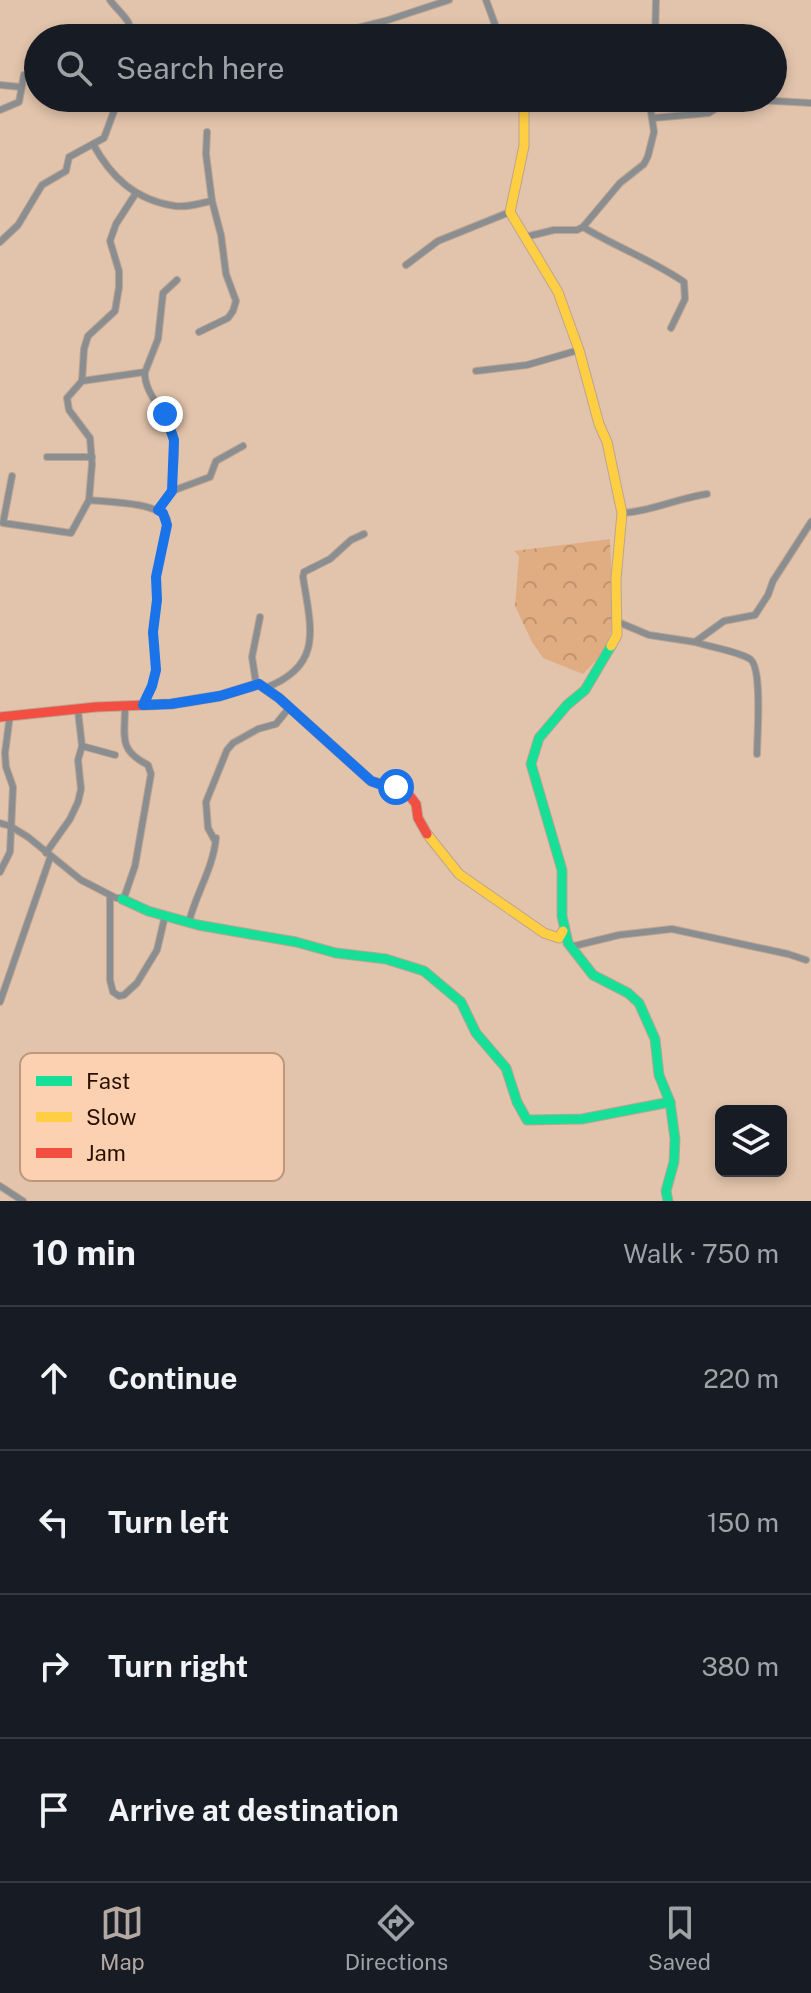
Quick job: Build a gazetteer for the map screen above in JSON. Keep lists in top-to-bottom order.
{
  "legend": ["Fast", "Slow", "Jam"],
  "page": {
    "search": "Search here",
    "heading": ["10 min", "Walk · 750 m"],
    "list": [
      ["Continue", "220 m"],
      ["Turn left", "150 m"],
      ["Turn right", "380 m"],
      "Arrive at destination"
    ],
    "nav": ["Map", "Directions", "Saved"]
  }
}
